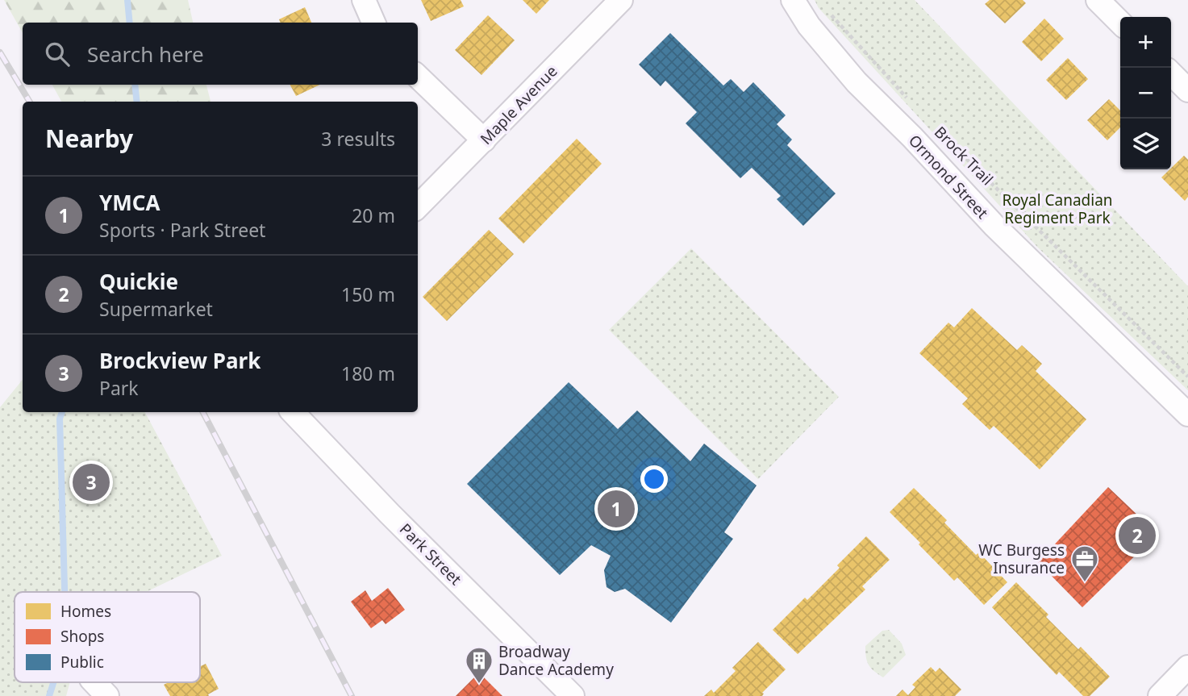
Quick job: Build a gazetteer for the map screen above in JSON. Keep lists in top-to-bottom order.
{
  "streets": {
    "street": ["Maple Avenue", "Ormond Street", "Park Street"],
    "path": ["Brock Trail"]
  },
  "parks": ["Royal Canadian Regiment Park"],
  "places": {
    "office": ["WC Burgess Insurance"],
    "building": ["Broadway Dance Academy"]
  },
  "legend": ["Homes", "Shops", "Public"],
  "page": {
    "map_buttons": ["+", "−"],
    "search": "Search here",
    "heading": ["Nearby", "3 results"],
    "list": [
      {
        "mark": "1",
        "name": "YMCA",
        "note": "Sports · Park Street",
        "value": "20 m"
      },
      {
        "mark": "2",
        "name": "Quickie",
        "note": "Supermarket",
        "value": "150 m"
      },
      {
        "mark": "3",
        "name": "Brockview Park",
        "note": "Park",
        "value": "180 m"
      }
    ],
    "pins": ["3", "1", "2"]
  }
}
